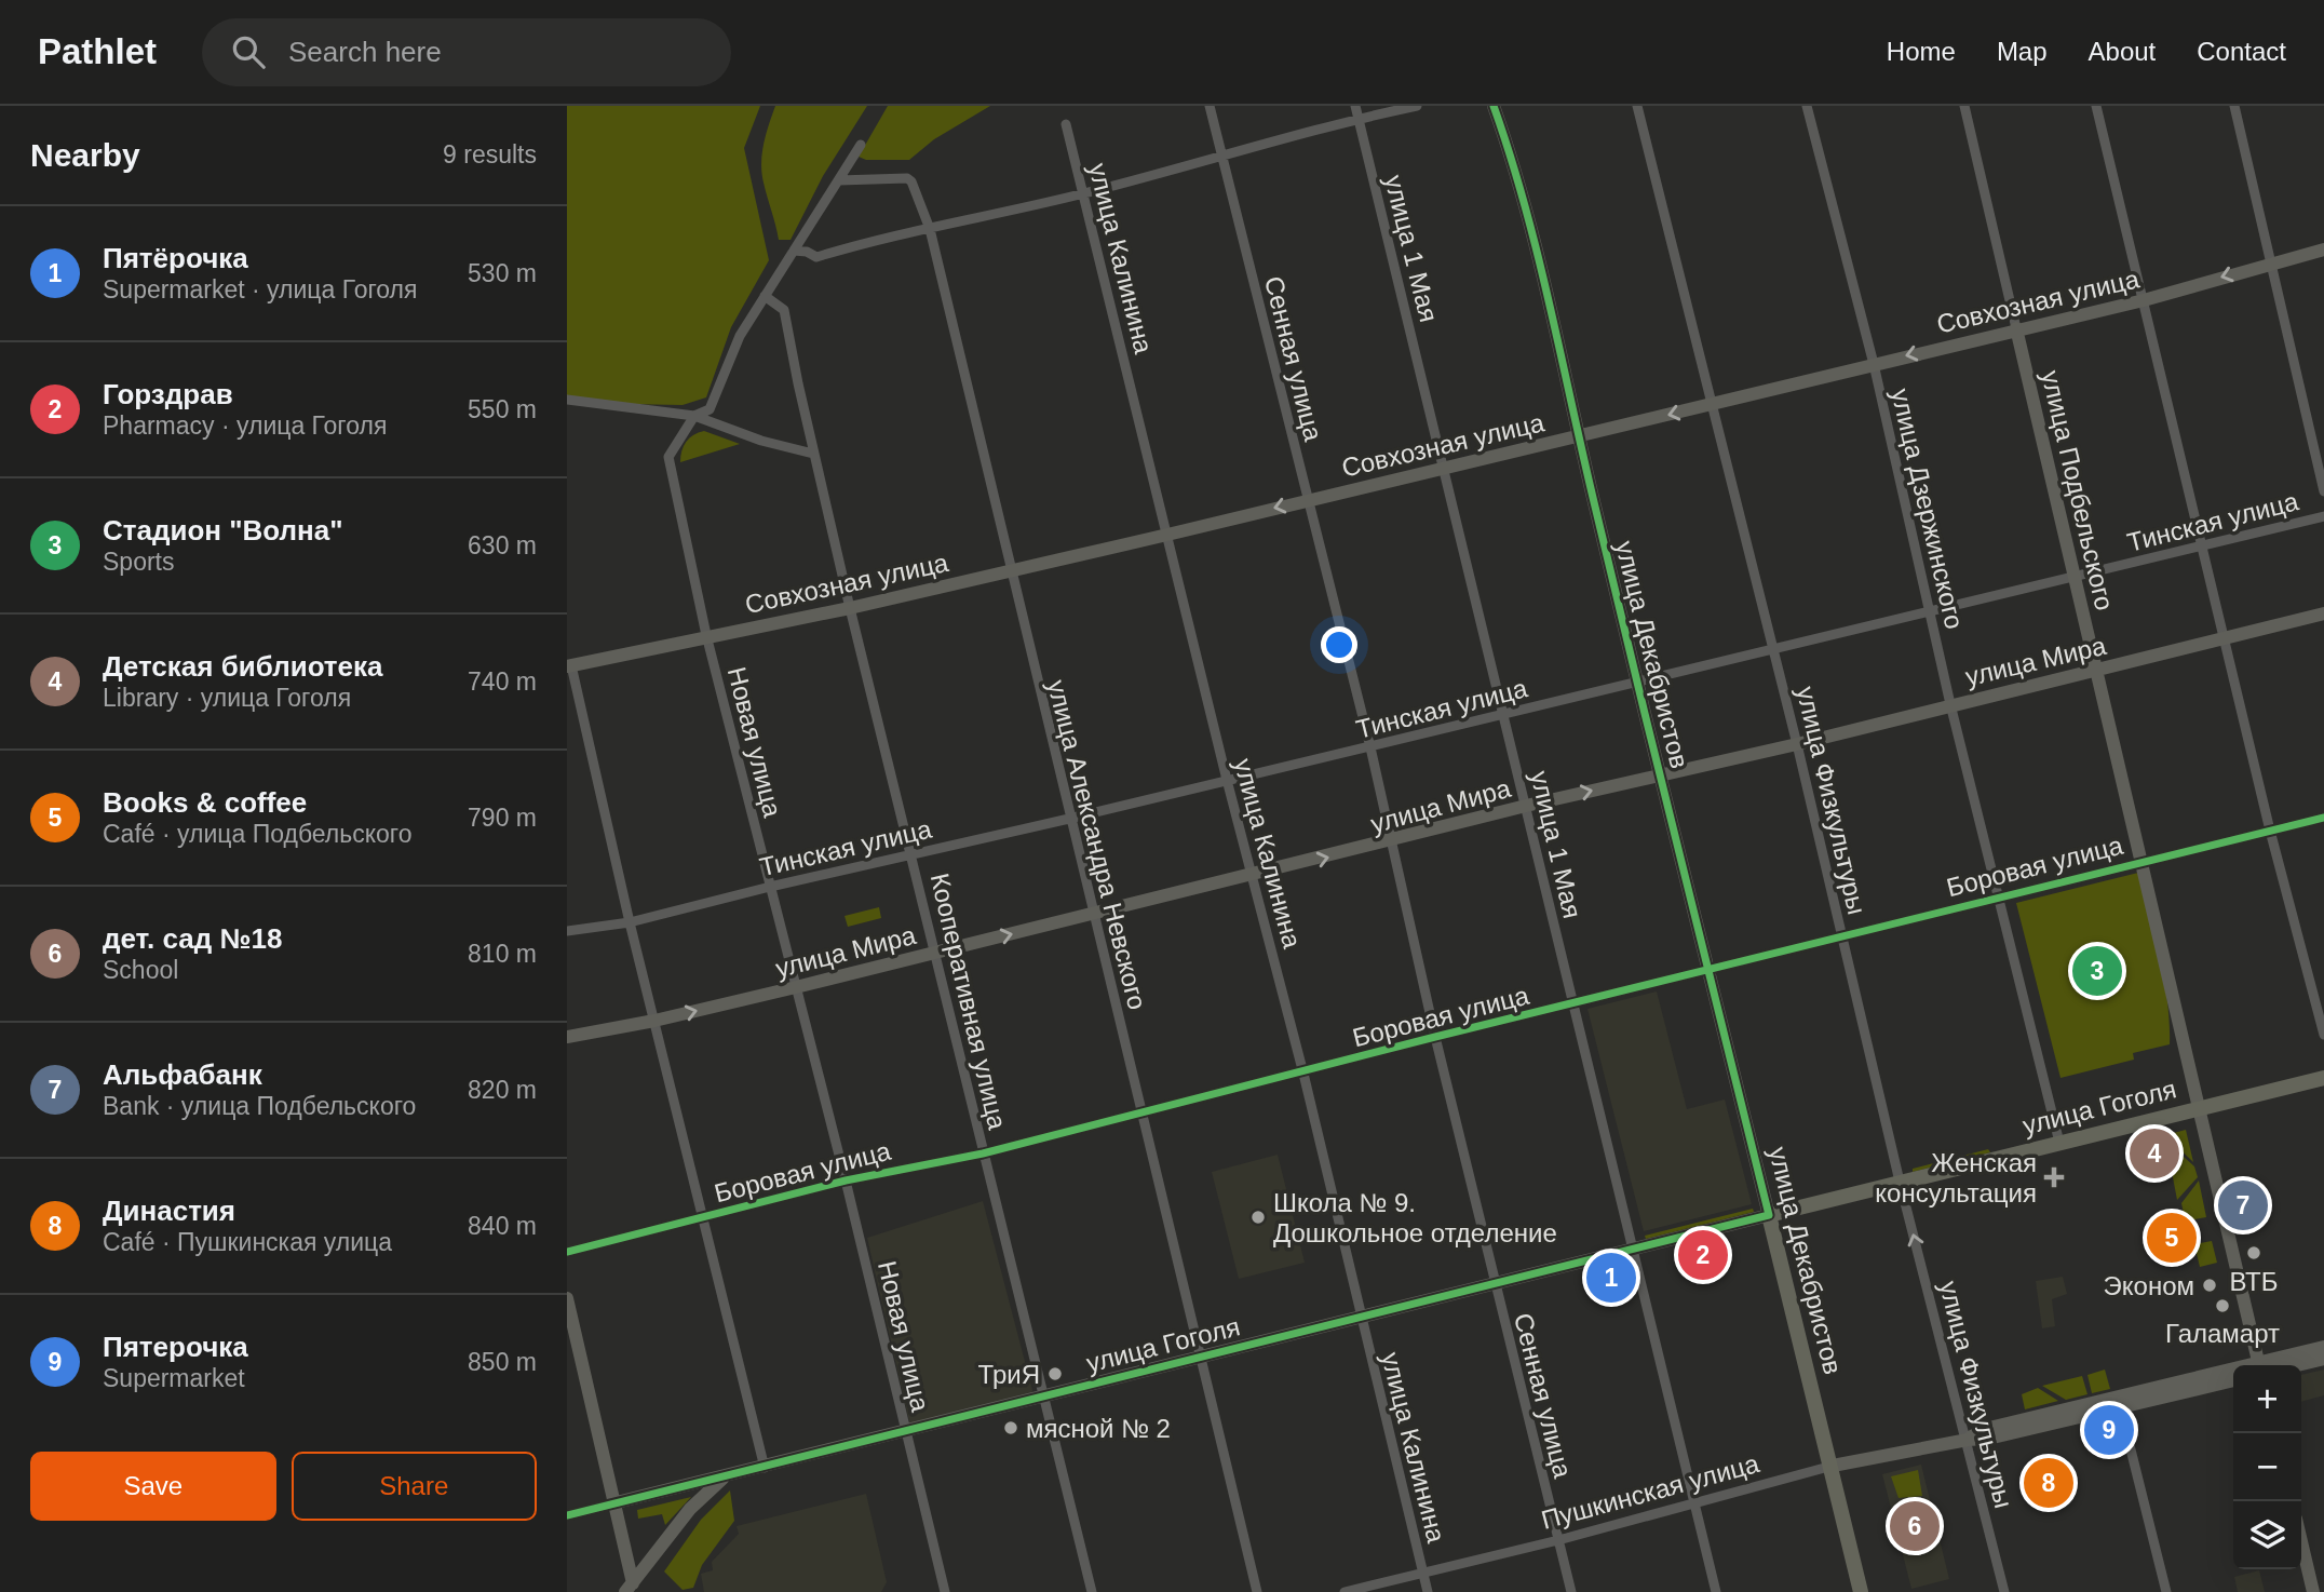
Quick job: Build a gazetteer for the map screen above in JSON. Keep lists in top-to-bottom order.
{
  "streets": {
    "main road": [
      "Совхозная улица",
      "улица Подбельского",
      "улица Декабристов",
      "улица Мира",
      "улица Гоголя",
      "Пушкинская улица"
    ],
    "street": [
      "улица 1 Мая",
      "улица Калинина",
      "Сенная улица",
      "улица Дзержинского",
      "Тинская улица",
      "Новая улица",
      "улица Физкультуры",
      "улица Александра Невского",
      "Боровая улица",
      "Кооперативная улица"
    ]
  },
  "crossings": [
    ["улица 1 Мая", "Совхозная улица"],
    ["улица 1 Мая", "Тинская улица"],
    ["улица 1 Мая", "улица Мира"],
    ["улица 1 Мая", "Боровая улица"],
    ["улица 1 Мая", "улица Гоголя"],
    ["улица 1 Мая", "Пушкинская улица"],
    ["улица Калинина", "Совхозная улица"],
    ["улица Калинина", "Тинская улица"],
    ["улица Калинина", "улица Мира"],
    ["улица Калинина", "Боровая улица"],
    ["улица Калинина", "улица Гоголя"],
    ["улица Калинина", "Пушкинская улица"],
    ["Совхозная улица", "Сенная улица"],
    ["Совхозная улица", "улица Подбельского"],
    ["Совхозная улица", "улица Дзержинского"],
    ["Совхозная улица", "улица Декабристов"],
    ["Совхозная улица", "Новая улица"],
    ["Совхозная улица", "улица Физкультуры"],
    ["Совхозная улица", "улица Александра Невского"],
    ["Совхозная улица", "Кооперативная улица"],
    ["Сенная улица", "Тинская улица"],
    ["Сенная улица", "улица Мира"],
    ["Сенная улица", "Боровая улица"],
    ["Сенная улица", "улица Гоголя"],
    ["Сенная улица", "Пушкинская улица"],
    ["улица Подбельского", "Тинская улица"],
    ["улица Подбельского", "улица Мира"],
    ["улица Подбельского", "Боровая улица"],
    ["улица Подбельского", "улица Гоголя"],
    ["улица Дзержинского", "Тинская улица"],
    ["улица Дзержинского", "улица Мира"],
    ["улица Дзержинского", "Боровая улица"],
    ["улица Дзержинского", "улица Гоголя"],
    ["Тинская улица", "улица Декабристов"],
    ["Тинская улица", "Новая улица"],
    ["Тинская улица", "улица Физкультуры"],
    ["Тинская улица", "улица Александра Невского"],
    ["Тинская улица", "Кооперативная улица"],
    ["улица Декабристов", "улица Мира"],
    ["улица Декабристов", "Боровая улица"],
    ["улица Декабристов", "улица Гоголя"],
    ["улица Декабристов", "Пушкинская улица"],
    ["улица Мира", "Новая улица"],
    ["улица Мира", "улица Физкультуры"],
    ["улица Мира", "улица Александра Невского"],
    ["улица Мира", "Кооперативная улица"],
    ["Новая улица", "Боровая улица"],
    ["Новая улица", "улица Гоголя"],
    ["улица Физкультуры", "Боровая улица"],
    ["улица Физкультуры", "улица Гоголя"],
    ["улица Физкультуры", "Пушкинская улица"],
    ["улица Александра Невского", "Боровая улица"],
    ["улица Александра Невского", "улица Гоголя"],
    ["Боровая улица", "Кооперативная улица"],
    ["Кооперативная улица", "улица Гоголя"]
  ],
  "places": {
    "health": ["Женская консультация"],
    "other": [
      "Школа № 9. Дошкольное отделение",
      "ВТБ",
      "Эконом",
      "Галамарт",
      "ТриЯ",
      "мясной № 2"
    ]
  },
  "page": {
    "header": "Pathlet",
    "search": "Search here",
    "nav": [
      "Home",
      "Map",
      "About",
      "Contact"
    ],
    "heading": ["Nearby", "9 results"],
    "list": [
      {
        "mark": "1",
        "name": "Пятёрочка",
        "note": "Supermarket · улица Гоголя",
        "value": "530 m"
      },
      {
        "mark": "2",
        "name": "Горздрав",
        "note": "Pharmacy · улица Гоголя",
        "value": "550 m"
      },
      {
        "mark": "3",
        "name": "Стадион \"Волна\"",
        "note": "Sports",
        "value": "630 m"
      },
      {
        "mark": "4",
        "name": "Детская библиотека",
        "note": "Library · улица Гоголя",
        "value": "740 m"
      },
      {
        "mark": "5",
        "name": "Books & coffee",
        "note": "Café · улица Подбельского",
        "value": "790 m"
      },
      {
        "mark": "6",
        "name": "дет. сад №18",
        "note": "School",
        "value": "810 m"
      },
      {
        "mark": "7",
        "name": "Альфабанк",
        "note": "Bank · улица Подбельского",
        "value": "820 m"
      },
      {
        "mark": "8",
        "name": "Династия",
        "note": "Café · Пушкинская улица",
        "value": "840 m"
      },
      {
        "mark": "9",
        "name": "Пятерочка",
        "note": "Supermarket",
        "value": "850 m"
      }
    ],
    "pins": [
      "3",
      "4",
      "7",
      "5",
      "2",
      "1",
      "9",
      "8",
      "6"
    ],
    "map_buttons": ["+", "−"],
    "buttons": ["Save", "Share"]
  }
}
